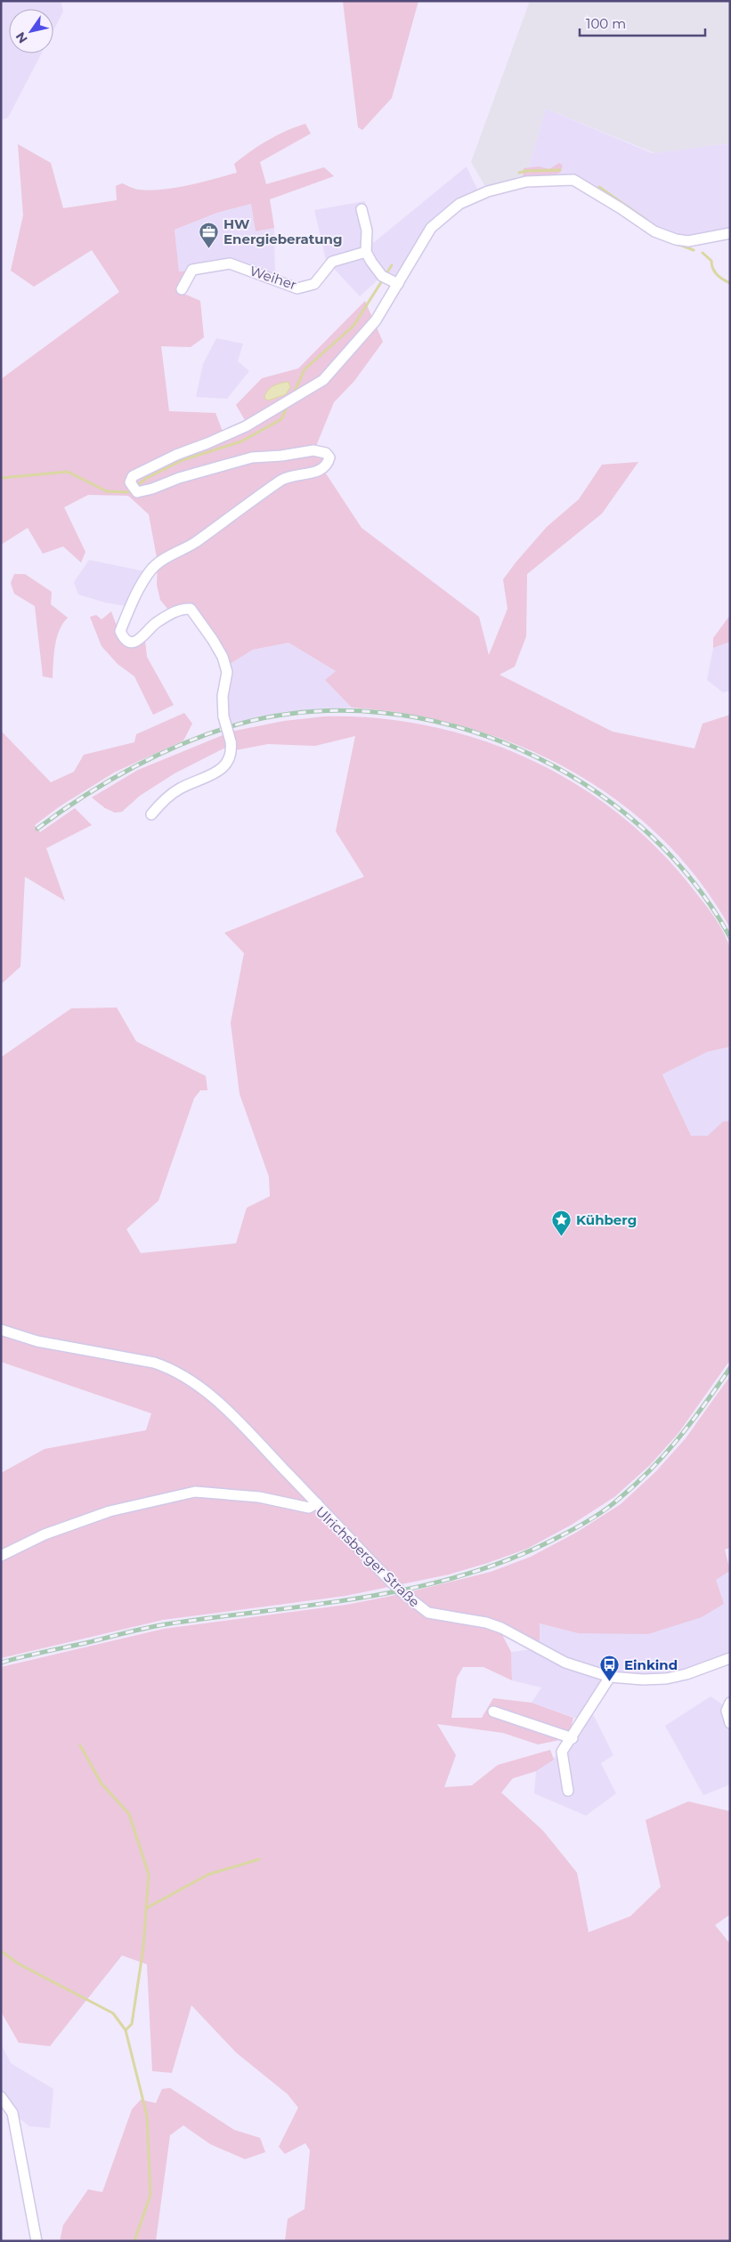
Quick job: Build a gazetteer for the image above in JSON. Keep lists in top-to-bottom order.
{
  "streets": {
    "street": ["Weiher", "Ulrichsberger Straße"]
  },
  "places": {
    "office": ["HW Energieberatung"],
    "place": ["Kühberg"],
    "bus stop": ["Einkind"]
  },
  "scale_bar": "100 m",
  "north": "bottom left"
}
